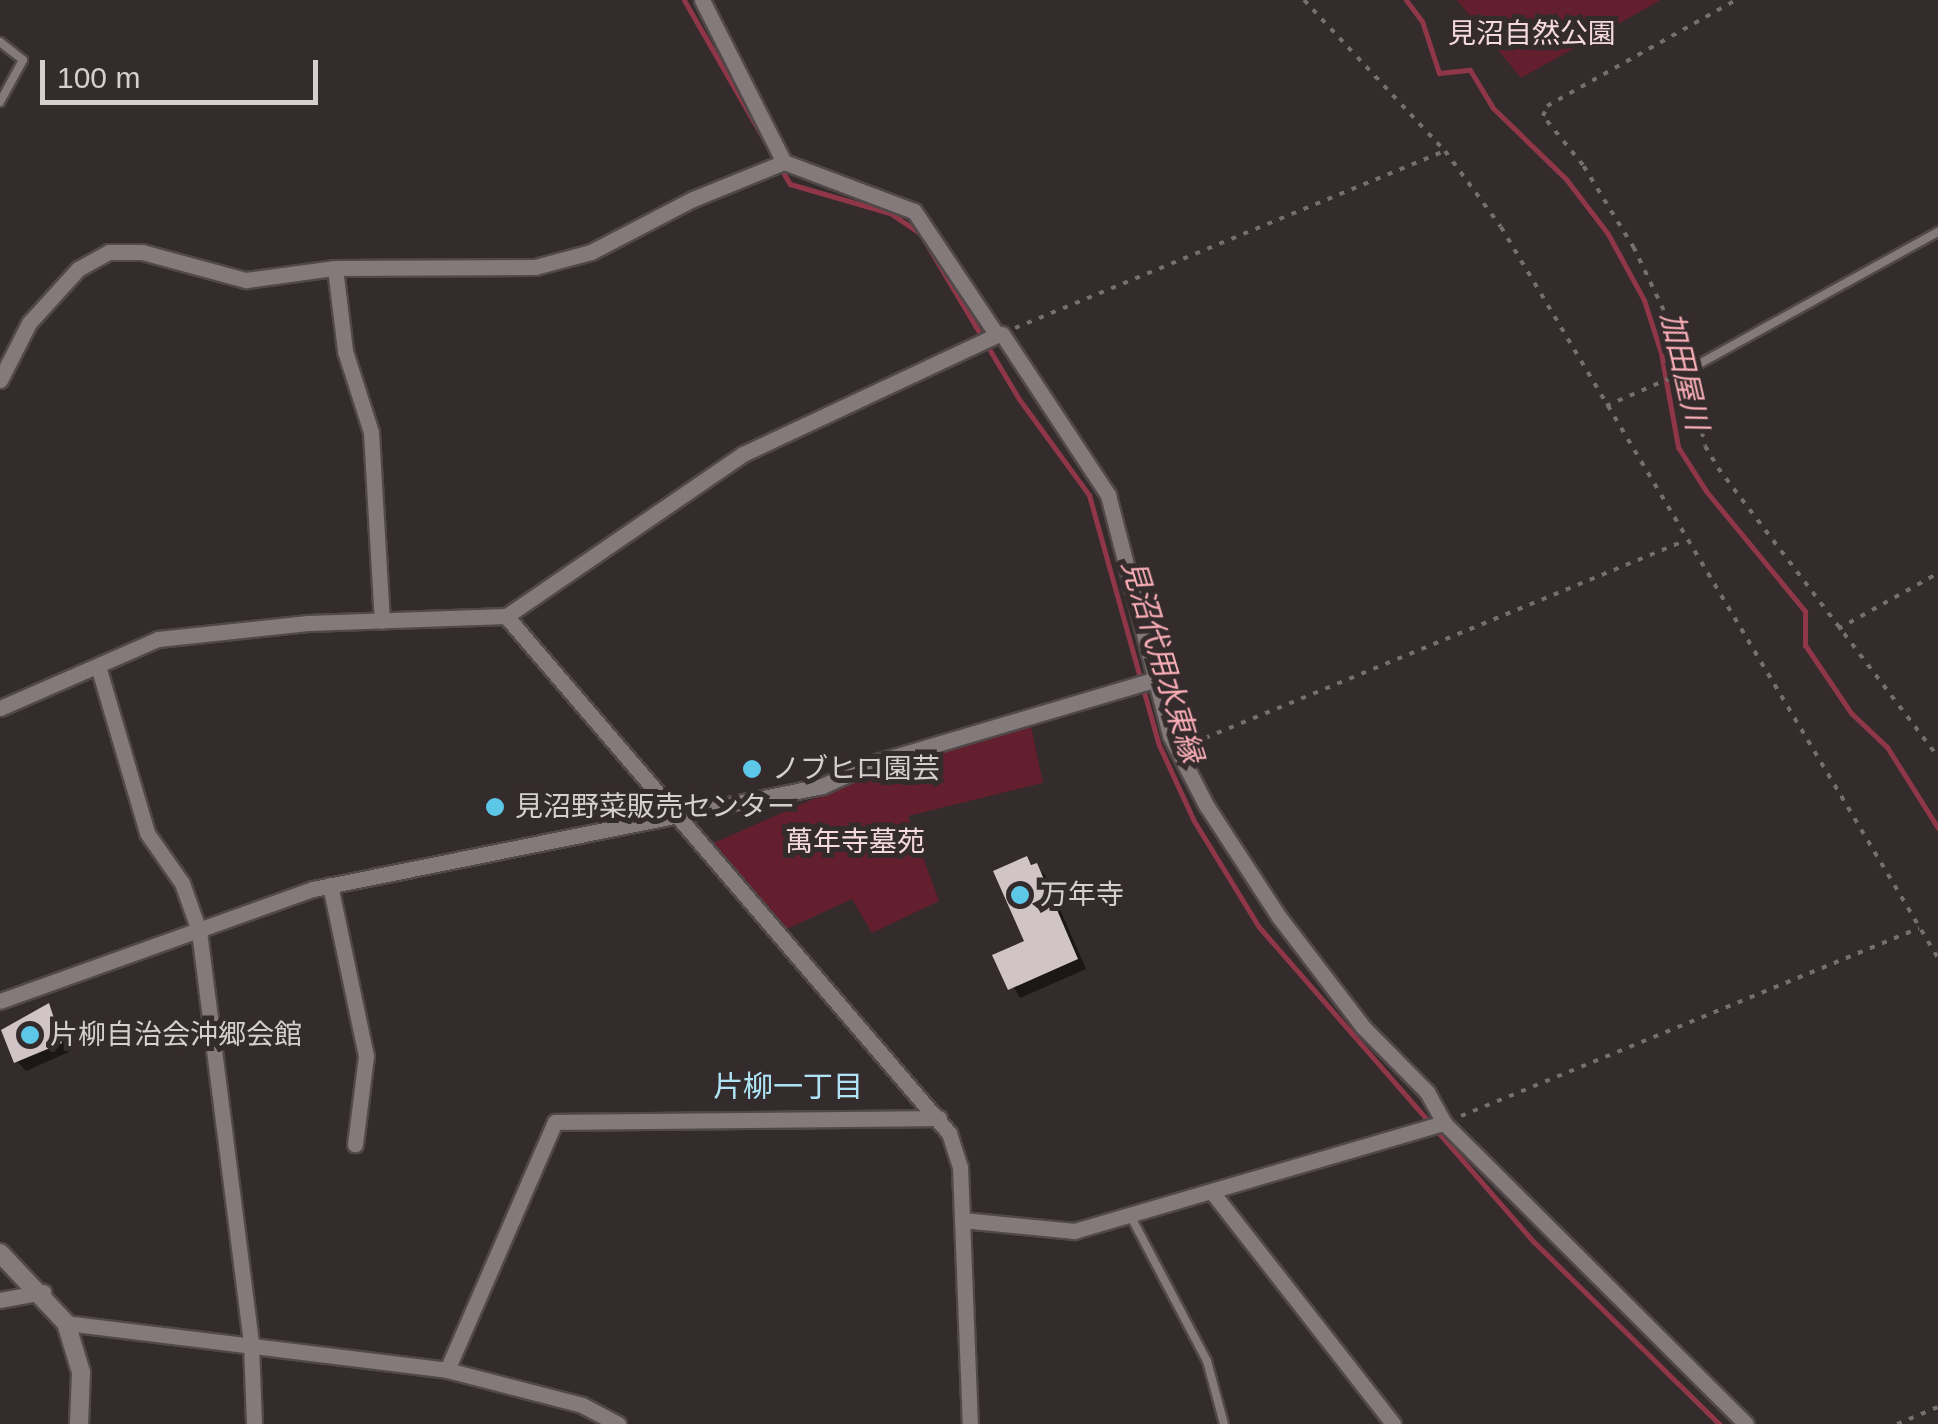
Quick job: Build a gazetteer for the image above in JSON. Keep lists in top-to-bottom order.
{
  "districts": ["片柳一丁目"],
  "water": ["加田屋川", "見沼代用水東縁"],
  "parks": ["見沼自然公園", "萬年寺墓苑"],
  "places": [
    "ノブヒロ園芸",
    "見沼野菜販売センター",
    "万年寺",
    "片柳自治会沖郷会館"
  ],
  "scale_bar": "100 m"
}
